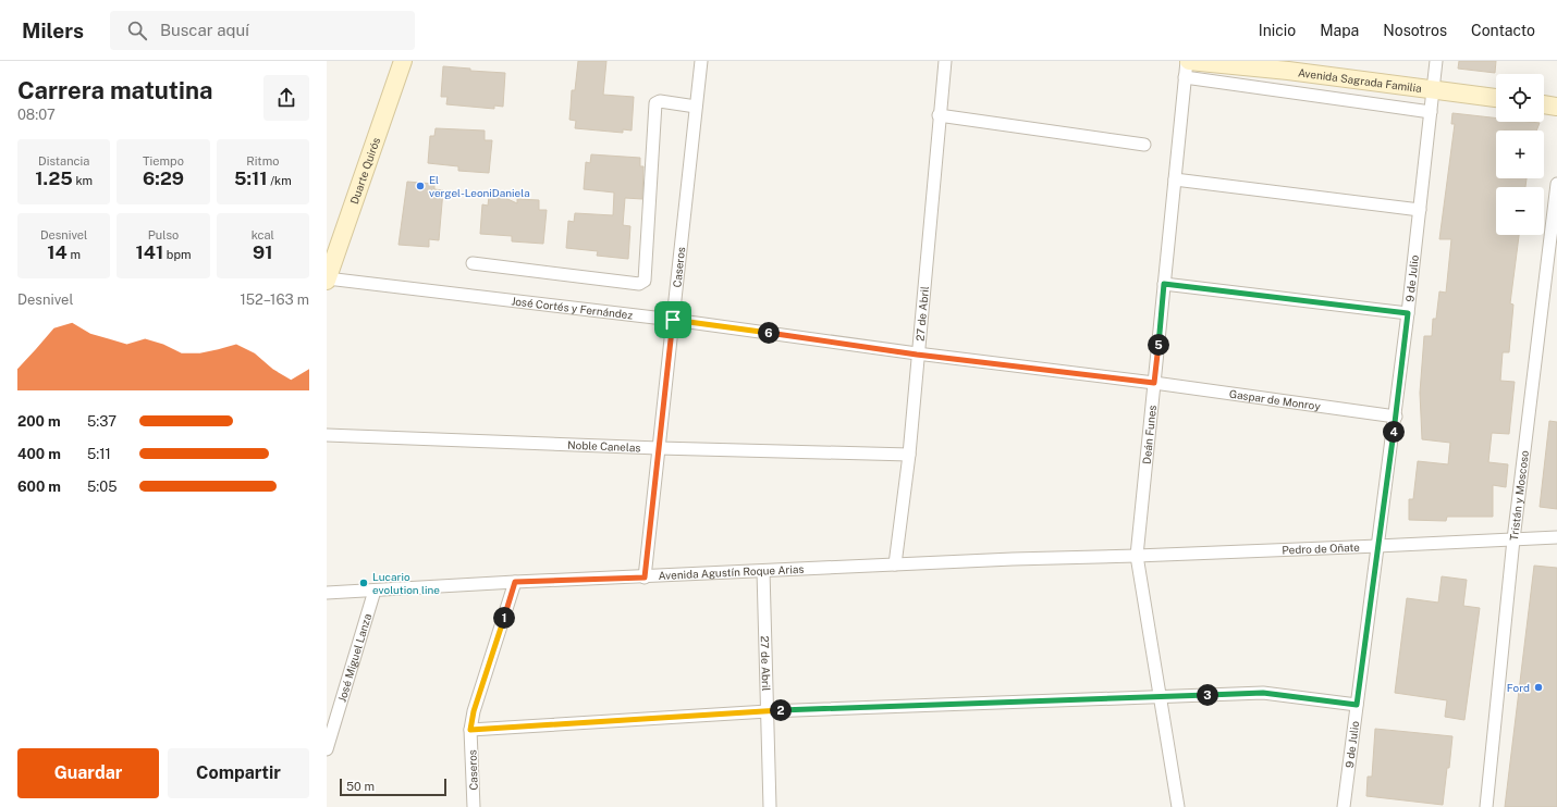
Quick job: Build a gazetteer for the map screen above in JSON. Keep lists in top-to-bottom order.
{
  "streets": {
    "main road": ["Avenida Sagrada Familia", "Duarte Quirós"],
    "street": [
      "Caseros",
      "9 de Julio",
      "José Cortés y Fernández",
      "27 de Abril",
      "Gaspar de Monroy",
      "Deán Funes",
      "Noble Canelas",
      "Tristán y Moscoso",
      "Pedro de Oñate",
      "Avenida Agustín Roque Arias",
      "José Miguel Lanza"
    ]
  },
  "crossings": [
    ["Avenida Sagrada Familia", "9 de Julio"],
    ["Avenida Sagrada Familia", "Deán Funes"],
    ["Duarte Quirós", "José Cortés y Fernández"],
    ["Caseros", "José Cortés y Fernández"],
    ["Caseros", "Noble Canelas"],
    ["Caseros", "Avenida Agustín Roque Arias"],
    ["9 de Julio", "Gaspar de Monroy"],
    ["9 de Julio", "Pedro de Oñate"],
    ["José Cortés y Fernández", "27 de Abril"],
    ["José Cortés y Fernández", "Gaspar de Monroy"],
    ["José Cortés y Fernández", "Deán Funes"],
    ["27 de Abril", "Noble Canelas"],
    ["27 de Abril", "Avenida Agustín Roque Arias"],
    ["Gaspar de Monroy", "Deán Funes"],
    ["Deán Funes", "Pedro de Oñate"],
    ["Deán Funes", "Avenida Agustín Roque Arias"],
    ["Tristán y Moscoso", "Pedro de Oñate"],
    ["Pedro de Oñate", "Avenida Agustín Roque Arias"],
    ["Avenida Agustín Roque Arias", "José Miguel Lanza"]
  ],
  "places": ["El vergel-LeoniDaniela", "Lucario evolution line", "Ford"],
  "scale_bar": "50 m",
  "page": {
    "header": "Milers",
    "search": "Buscar aquí",
    "nav": [
      "Inicio",
      "Mapa",
      "Nosotros",
      "Contacto"
    ],
    "heading": ["Carrera matutina", "08:07"],
    "map_buttons": ["+", "−"],
    "stats": [
      ["Distancia", "1.25 km"],
      ["Tiempo", "6:29"],
      ["Ritmo", "5:11 /km"],
      ["Desnivel", "14 m"],
      ["Pulso", "141 bpm"],
      ["kcal", "91"]
    ],
    "chart": ["Desnivel", "152–163 m"],
    "pins": [
      "6",
      "5",
      "4",
      "1",
      "3",
      "2"
    ],
    "list": [
      {
        "name": "200 m",
        "note": "5:37"
      },
      {
        "name": "400 m",
        "note": "5:11"
      },
      {
        "name": "600 m",
        "note": "5:05"
      }
    ],
    "buttons": ["Guardar", "Compartir"],
    "scale": "50 m"
  }
}
